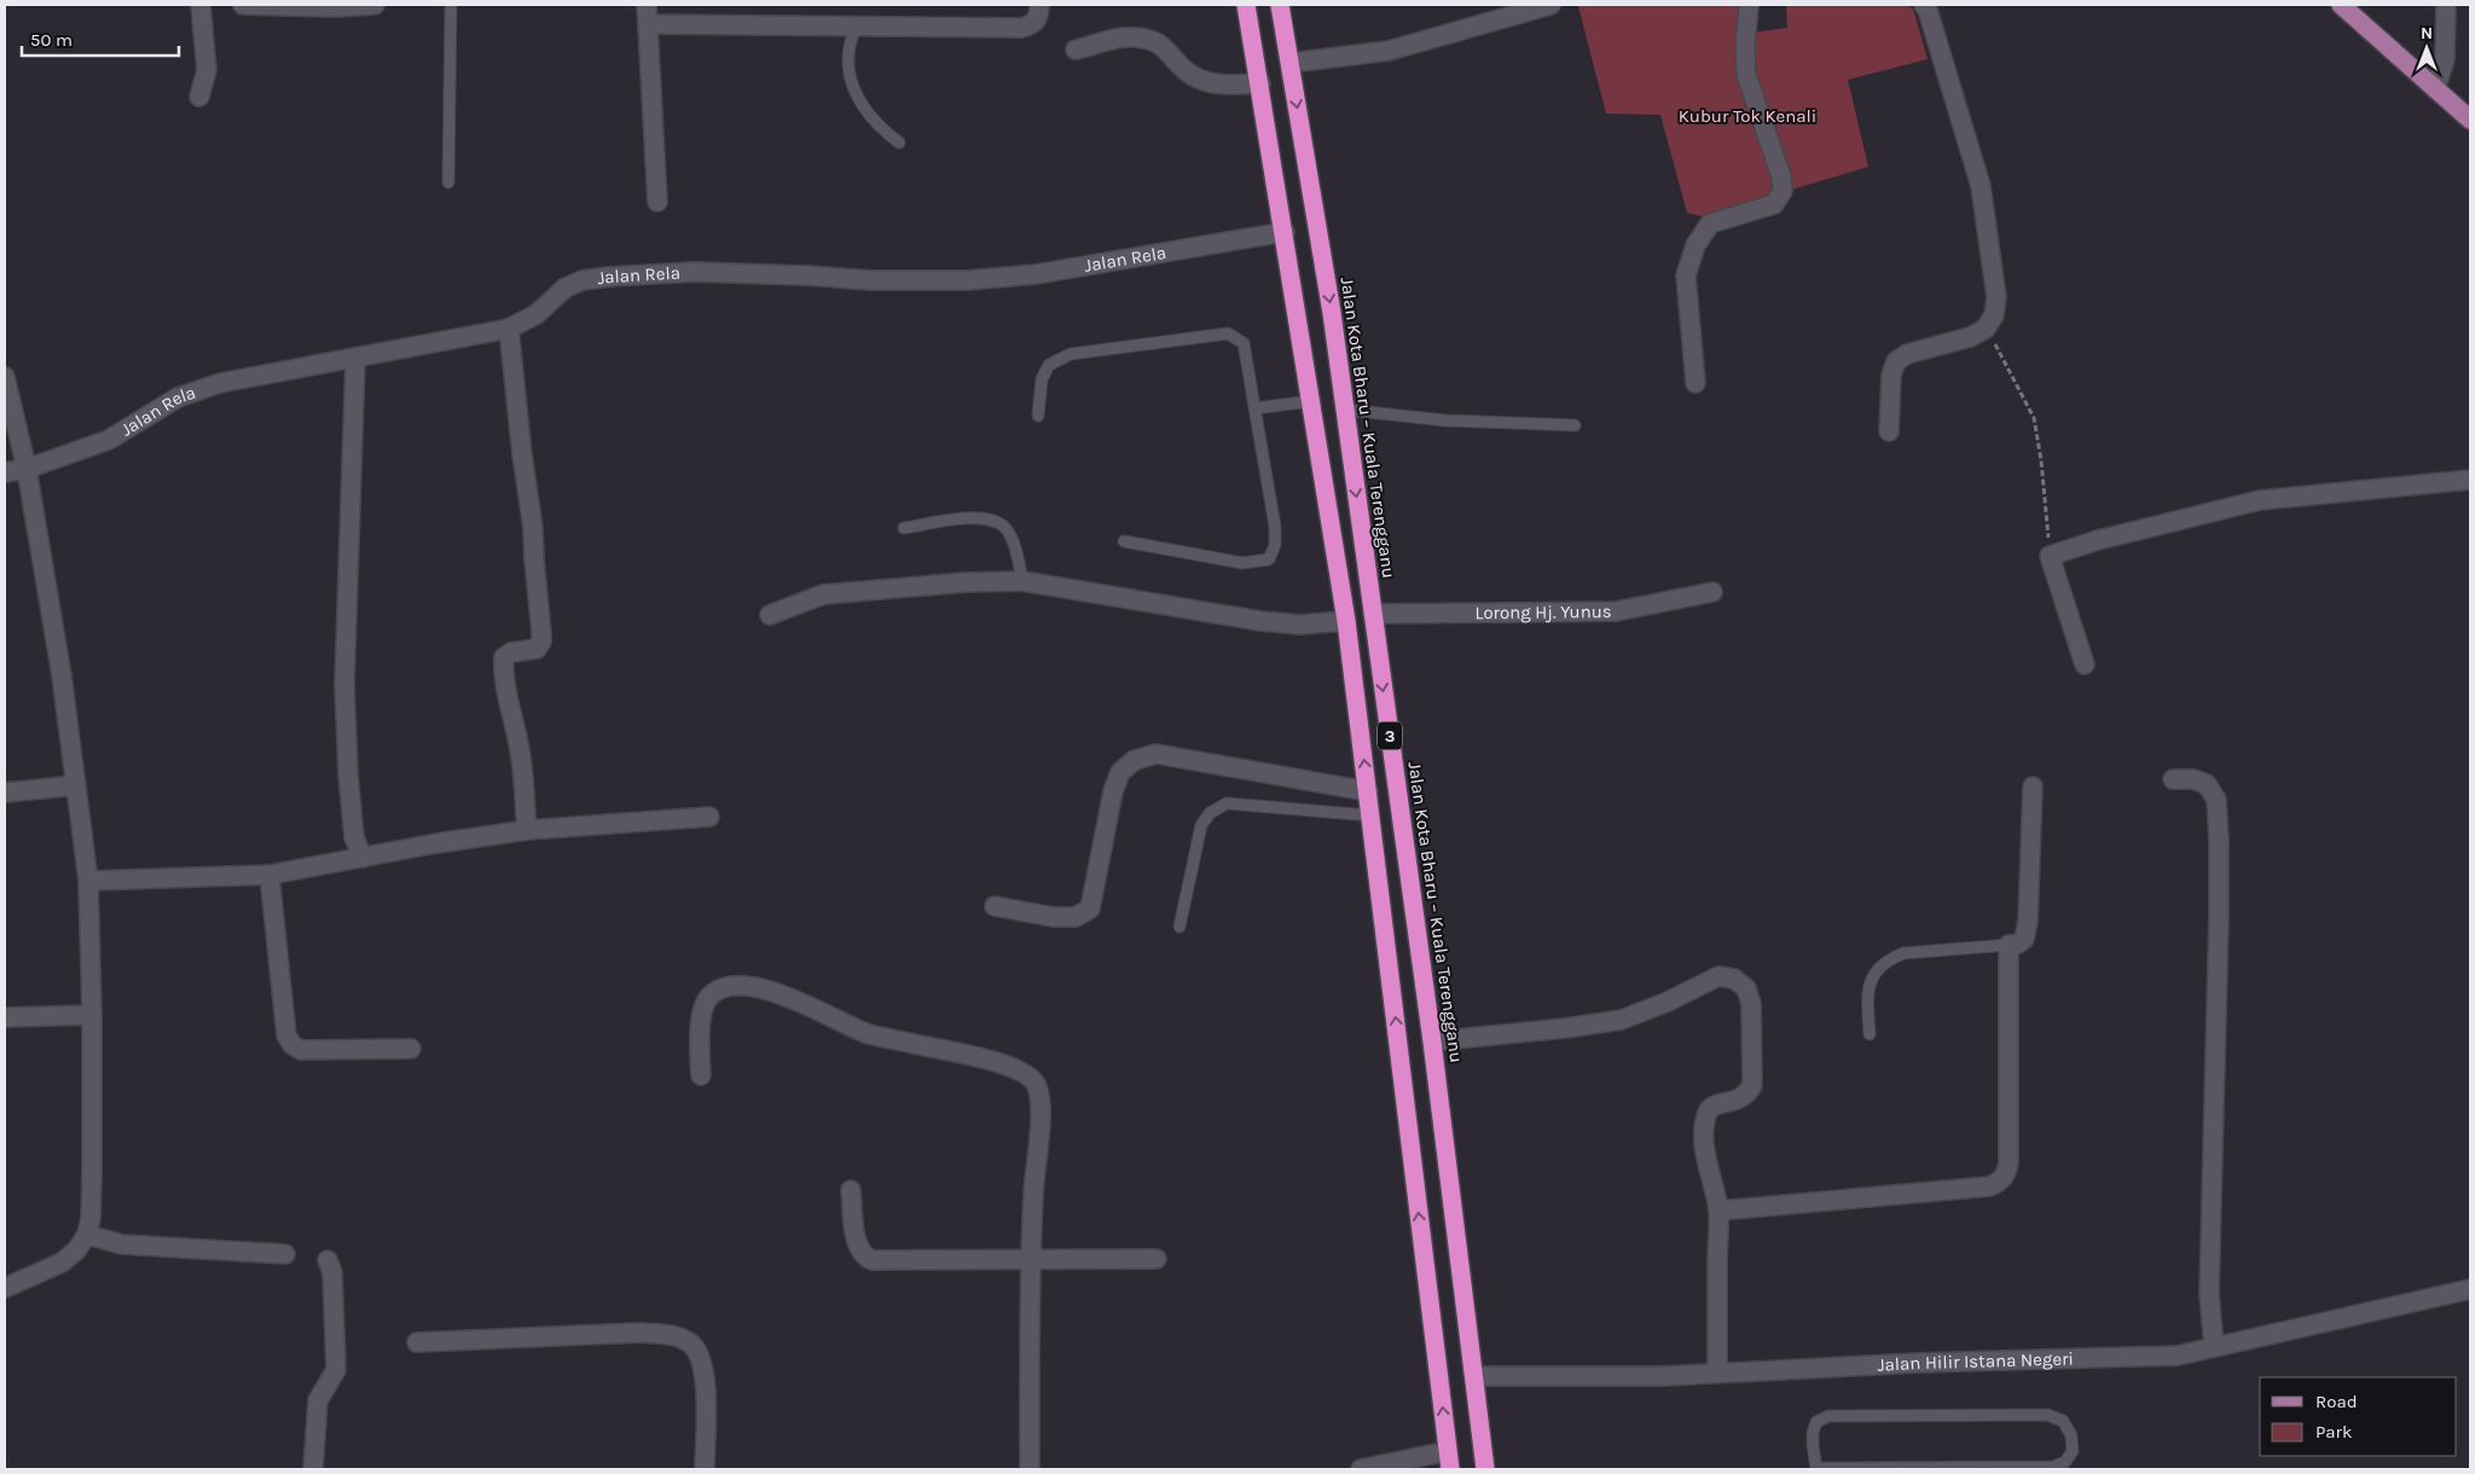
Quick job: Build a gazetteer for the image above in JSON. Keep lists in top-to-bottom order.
{
  "streets": {
    "highway": ["Jalan Kota Bharu – Kuala Terengganu", "3"],
    "street": ["Jalan Rela", "Lorong Hj. Yunus", "Jalan Hilir Istana Negeri"]
  },
  "crossings": [
    ["Jalan Rela", "3"],
    ["Jalan Kota Bharu – Kuala Terengganu", "Lorong Hj. Yunus"],
    ["Jalan Kota Bharu – Kuala Terengganu", "Jalan Hilir Istana Negeri"]
  ],
  "parks": ["Kubur Tok Kenali"],
  "legend": ["Road", "Park"],
  "scale_bar": "50 m",
  "north": "top"
}
